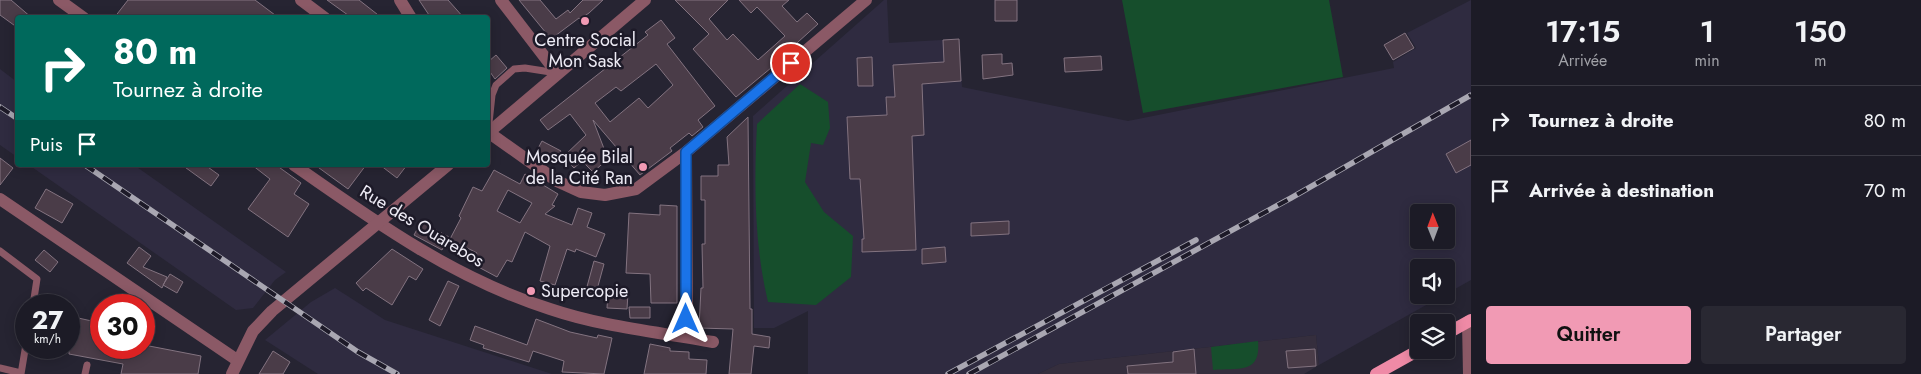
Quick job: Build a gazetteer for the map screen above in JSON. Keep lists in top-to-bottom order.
{
  "streets": {
    "street": ["Rue des Ouarebos"]
  },
  "places": ["Centre Social Mon Sask", "Mosquée Bilal de la Cité Ran", "Supercopie"],
  "north": "top",
  "page": {
    "eta": [
      "17:15",
      "Arrivée",
      "1",
      "min",
      "150",
      "m"
    ],
    "turn": ["80 m", "Tournez à droite"],
    "list": [
      {
        "name": "Tournez à droite",
        "value": "80 m"
      },
      {
        "name": "Arrivée à destination",
        "value": "70 m"
      }
    ],
    "then": "Puis",
    "speed": "27 km/h",
    "limit": "30",
    "buttons": ["Quitter", "Partager"]
  }
}
